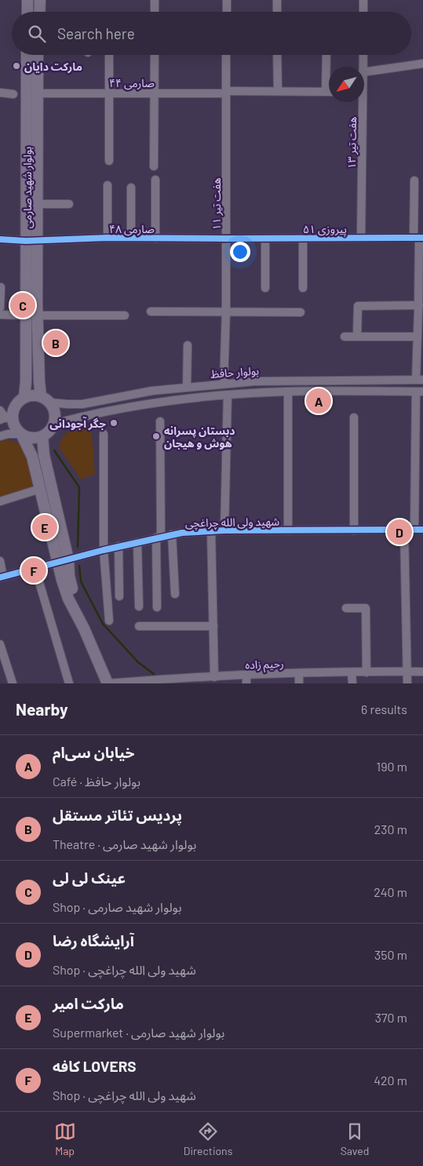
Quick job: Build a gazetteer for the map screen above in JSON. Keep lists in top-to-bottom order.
{
  "streets": {
    "main road": ["بولوار شهید صارمی"],
    "street": [
      "صارمی ۴۴",
      "هفت تیر ۱۳",
      "هفت تیر ۱۱",
      "صارمی ۴۸",
      "پیروزی ۵۱",
      "بولوار حافظ",
      "شهید ولی الله چراغچی",
      "رحیم زاده"
    ]
  },
  "crossings": [
    ["صارمی ۴۴", "بولوار شهید صارمی"],
    ["صارمی ۴۴", "هفت تیر ۱۱"],
    ["هفت تیر ۱۳", "پیروزی ۵۱"],
    ["بولوار شهید صارمی", "صارمی ۴۸"],
    ["بولوار شهید صارمی", "بولوار حافظ"],
    ["هفت تیر ۱۱", "صارمی ۴۸"],
    ["هفت تیر ۱۱", "پیروزی ۵۱"],
    ["هفت تیر ۱۱", "بولوار حافظ"],
    ["صارمی ۴۸", "پیروزی ۵۱"]
  ],
  "places": ["مارکت دایان", "جگر آجودانی", "دبستان پسرانه هوش و هیجان"],
  "north": "bottom left",
  "page": {
    "search": "Search here",
    "pins": [
      "C",
      "B",
      "A",
      "E",
      "D",
      "F"
    ],
    "heading": ["Nearby", "6 results"],
    "list": [
      {
        "mark": "A",
        "name": "خیابان سی‌ام",
        "note": "Café · بولوار حافظ",
        "value": "190 m"
      },
      {
        "mark": "B",
        "name": "پردیس تئاتر مستقل",
        "note": "Theatre · بولوار شهید صارمی",
        "value": "230 m"
      },
      {
        "mark": "C",
        "name": "عینک لی لی",
        "note": "Shop · بولوار شهید صارمی",
        "value": "240 m"
      },
      {
        "mark": "D",
        "name": "آرایشگاه رضا",
        "note": "Shop · شهید ولی الله چراغچی",
        "value": "350 m"
      },
      {
        "mark": "E",
        "name": "مارکت امیر",
        "note": "Supermarket · بولوار شهید صارمی",
        "value": "370 m"
      },
      {
        "mark": "F",
        "name": "کافه LOVERS",
        "note": "Shop · شهید ولی الله چراغچی",
        "value": "420 m"
      }
    ],
    "nav": ["Map", "Directions", "Saved"]
  }
}
